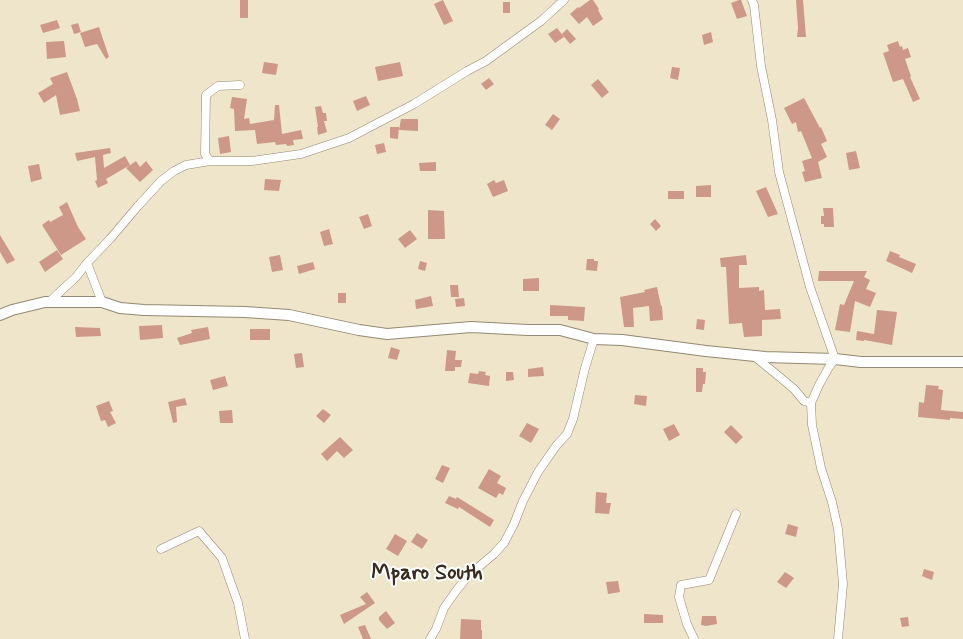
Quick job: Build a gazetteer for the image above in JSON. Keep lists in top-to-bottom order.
{
  "districts": ["Mparo South"]
}
